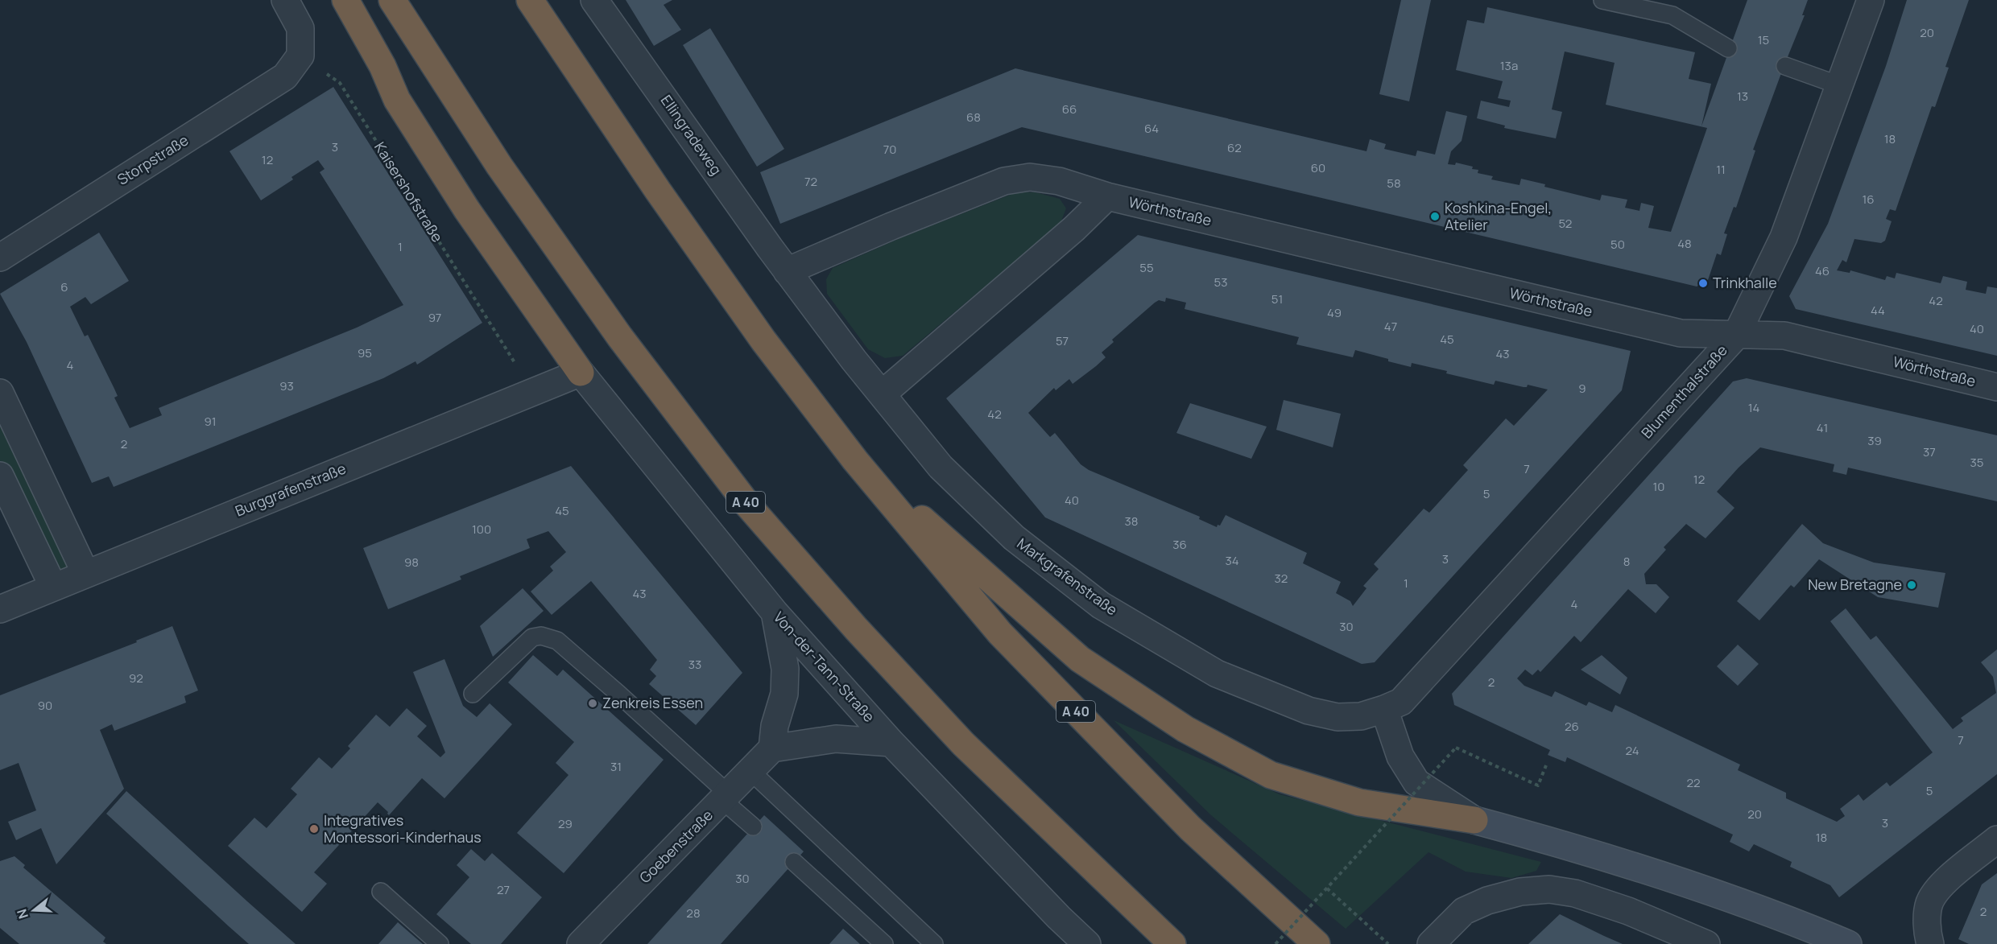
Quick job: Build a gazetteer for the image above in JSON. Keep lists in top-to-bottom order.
{
  "streets": {
    "highway": ["A 40"],
    "street": [
      "Ellingradeweg",
      "Storpstraße",
      "Wörthstraße",
      "Blumenthalstraße",
      "Burggrafenstraße",
      "Markgrafenstraße",
      "Von-der-Tann-Straße",
      "Goebenstraße"
    ],
    "path": ["Kaisershofstraße"]
  },
  "crossings": [
    ["Ellingradeweg", "Wörthstraße"],
    ["Ellingradeweg", "Markgrafenstraße"],
    ["Storpstraße", "Kaisershofstraße"],
    ["Kaisershofstraße", "Burggrafenstraße"],
    ["Wörthstraße", "Blumenthalstraße"],
    ["Wörthstraße", "Markgrafenstraße"],
    ["Blumenthalstraße", "Markgrafenstraße"],
    ["Burggrafenstraße", "Von-der-Tann-Straße"]
  ],
  "places": [
    "Koshkina-Engel, Atelier",
    "Trinkhalle",
    "New Bretagne",
    "Zenkreis Essen",
    "Integratives Montessori-Kinderhaus"
  ],
  "house_numbers": [
    "20",
    "15",
    "13a",
    "13",
    "66",
    "68",
    "64",
    "18",
    "3",
    "62",
    "70",
    "12",
    "60",
    "11",
    "72",
    "58",
    "16",
    "52",
    "48",
    "50",
    "1",
    "55",
    "46",
    "53",
    "6",
    "51",
    "42",
    "44",
    "49",
    "97",
    "47",
    "40",
    "45",
    "57",
    "95",
    "43",
    "4",
    "93",
    "9",
    "14",
    "42",
    "91",
    "41",
    "39",
    "2",
    "37",
    "35",
    "7",
    "12",
    "10",
    "5",
    "40",
    "45",
    "38",
    "100",
    "36",
    "3",
    "34",
    "8",
    "98",
    "32",
    "1",
    "43",
    "4",
    "30",
    "33",
    "92",
    "2",
    "90",
    "26",
    "7",
    "24",
    "31",
    "22",
    "5",
    "20",
    "3",
    "29",
    "18",
    "30",
    "27",
    "2",
    "28"
  ],
  "north": "left"
}
